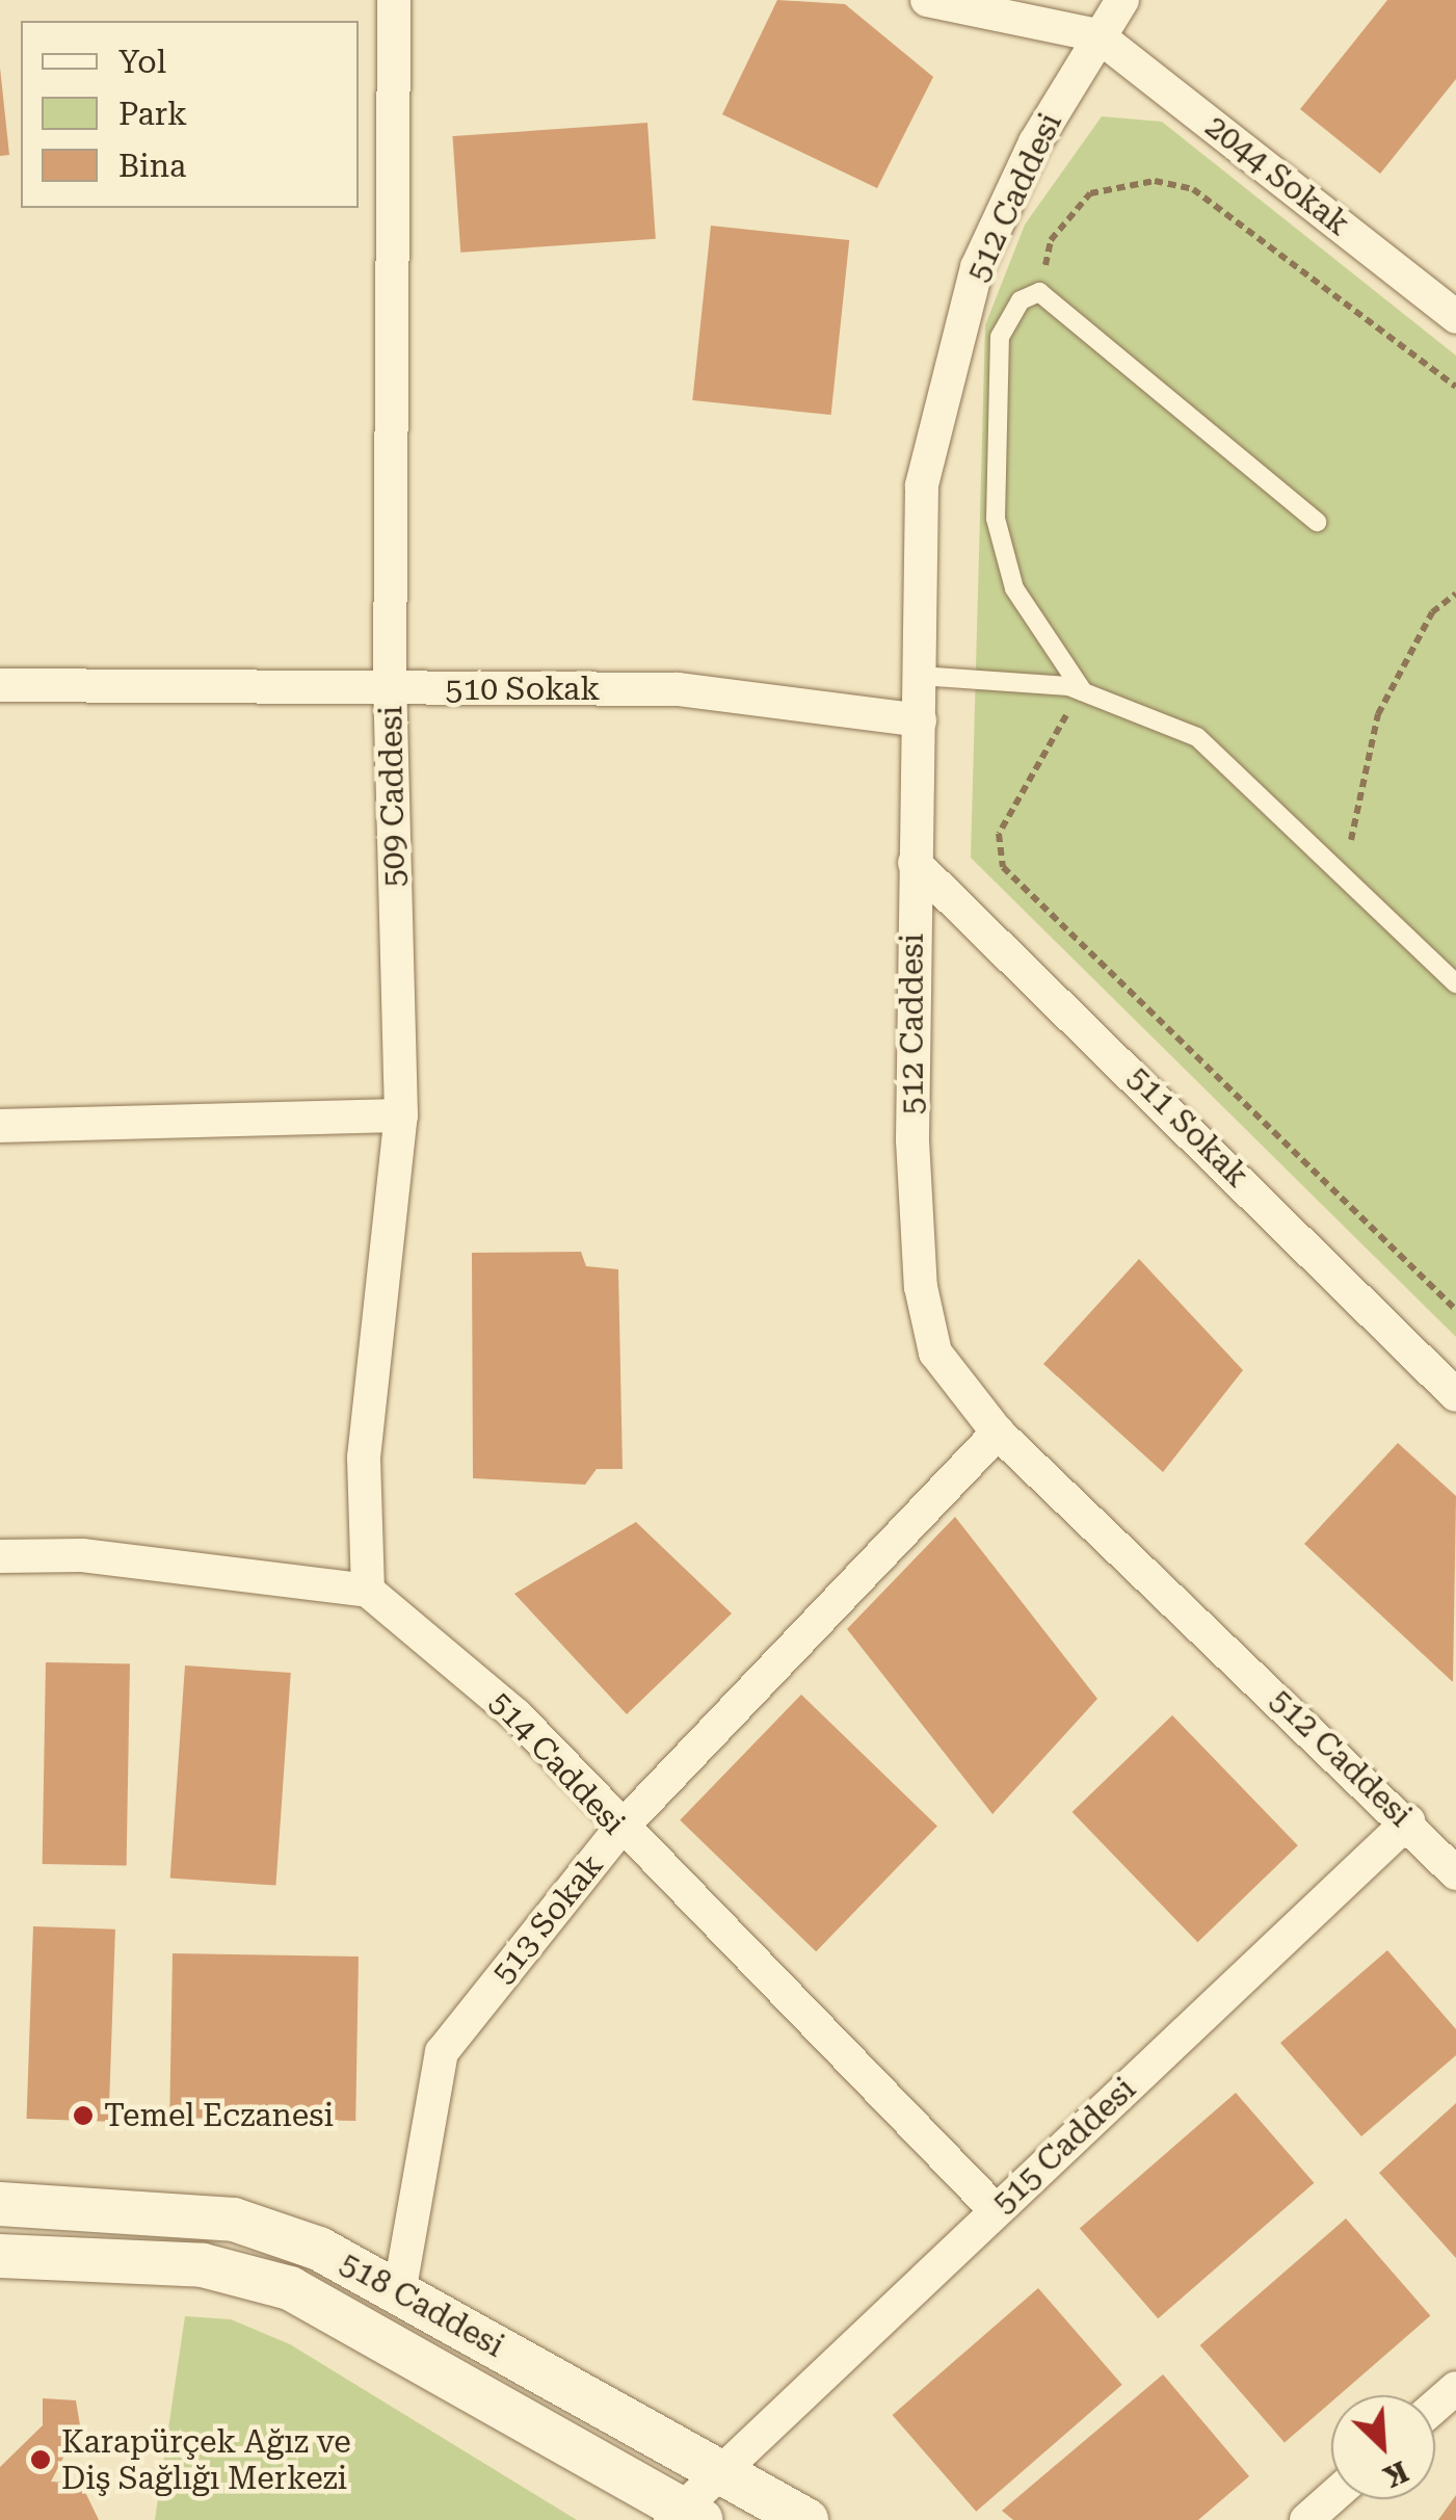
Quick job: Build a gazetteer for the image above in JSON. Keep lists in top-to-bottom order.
{
  "streets": {
    "street": [
      "2044 Sokak",
      "512 Caddesi",
      "510 Sokak",
      "509 Caddesi",
      "511 Sokak",
      "514 Caddesi",
      "513 Sokak",
      "515 Caddesi",
      "518 Caddesi"
    ]
  },
  "crossings": [
    ["2044 Sokak", "512 Caddesi"],
    ["512 Caddesi", "510 Sokak"],
    ["512 Caddesi", "511 Sokak"],
    ["512 Caddesi", "513 Sokak"],
    ["512 Caddesi", "515 Caddesi"],
    ["510 Sokak", "509 Caddesi"],
    ["509 Caddesi", "514 Caddesi"],
    ["514 Caddesi", "513 Sokak"],
    ["514 Caddesi", "515 Caddesi"],
    ["513 Sokak", "518 Caddesi"],
    ["515 Caddesi", "518 Caddesi"]
  ],
  "places": ["Temel Eczanesi", "Karapürçek Ağız ve Diş Sağlığı Merkezi"],
  "legend": ["Yol", "Park", "Bina"],
  "north": "bottom right"
}
